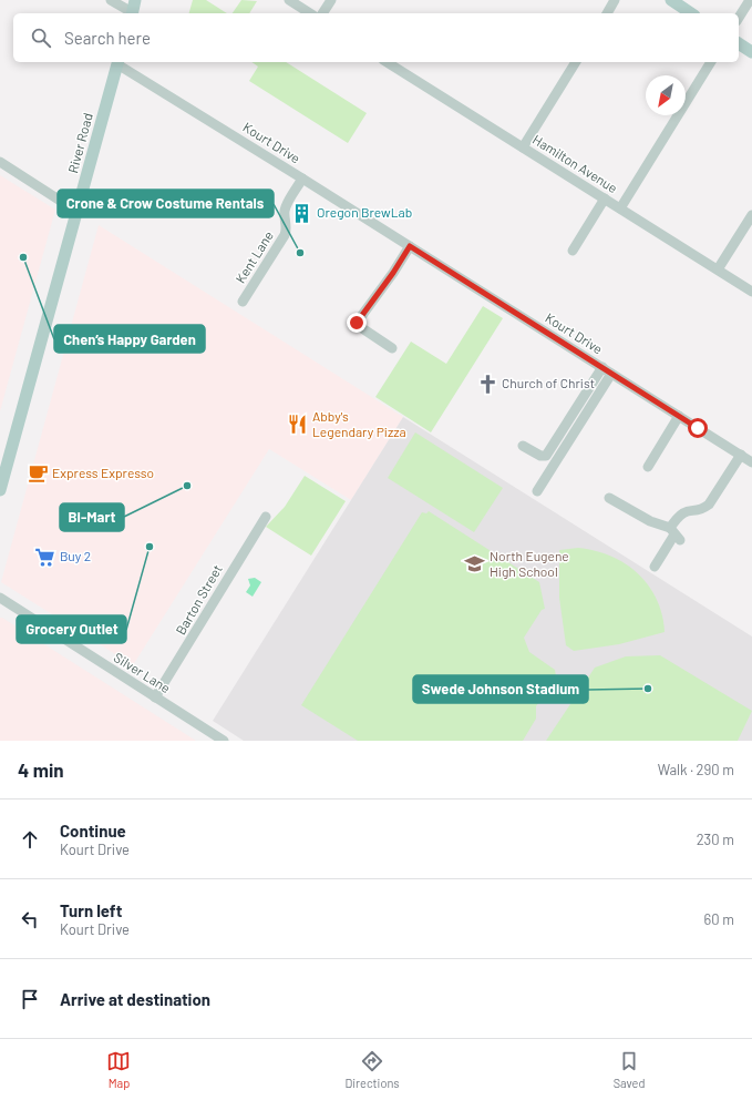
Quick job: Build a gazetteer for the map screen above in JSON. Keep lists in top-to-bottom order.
{
  "streets": {
    "main road": ["River Road"],
    "street": [
      "Kourt Drive",
      "Hamilton Avenue",
      "Kent Lane",
      "Barton Street",
      "Silver Lane"
    ]
  },
  "crossings": [
    ["River Road", "Kourt Drive"],
    ["Kourt Drive", "Kent Lane"],
    ["Barton Street", "Silver Lane"]
  ],
  "places": {
    "building": ["Oregon BrewLab"],
    "other": [
      "Crone & Crow Costume Rentals",
      "Chen’s Happy Garden",
      "Bi-Mart",
      "Grocery Outlet",
      "Swede Johnson Stadium"
    ],
    "church": ["Church of Christ"],
    "restaurant": ["Abby's Legendary Pizza"],
    "cafe": ["Express Expresso"],
    "supermarket": ["Buy 2"],
    "school or university": ["North Eugene High School"]
  },
  "north": "bottom left",
  "page": {
    "search": "Search here",
    "heading": ["4 min", "Walk · 290 m"],
    "list": [
      ["Continue", "Kourt Drive", "230 m"],
      ["Turn left", "Kourt Drive", "60 m"],
      "Arrive at destination"
    ],
    "nav": ["Map", "Directions", "Saved"]
  }
}
